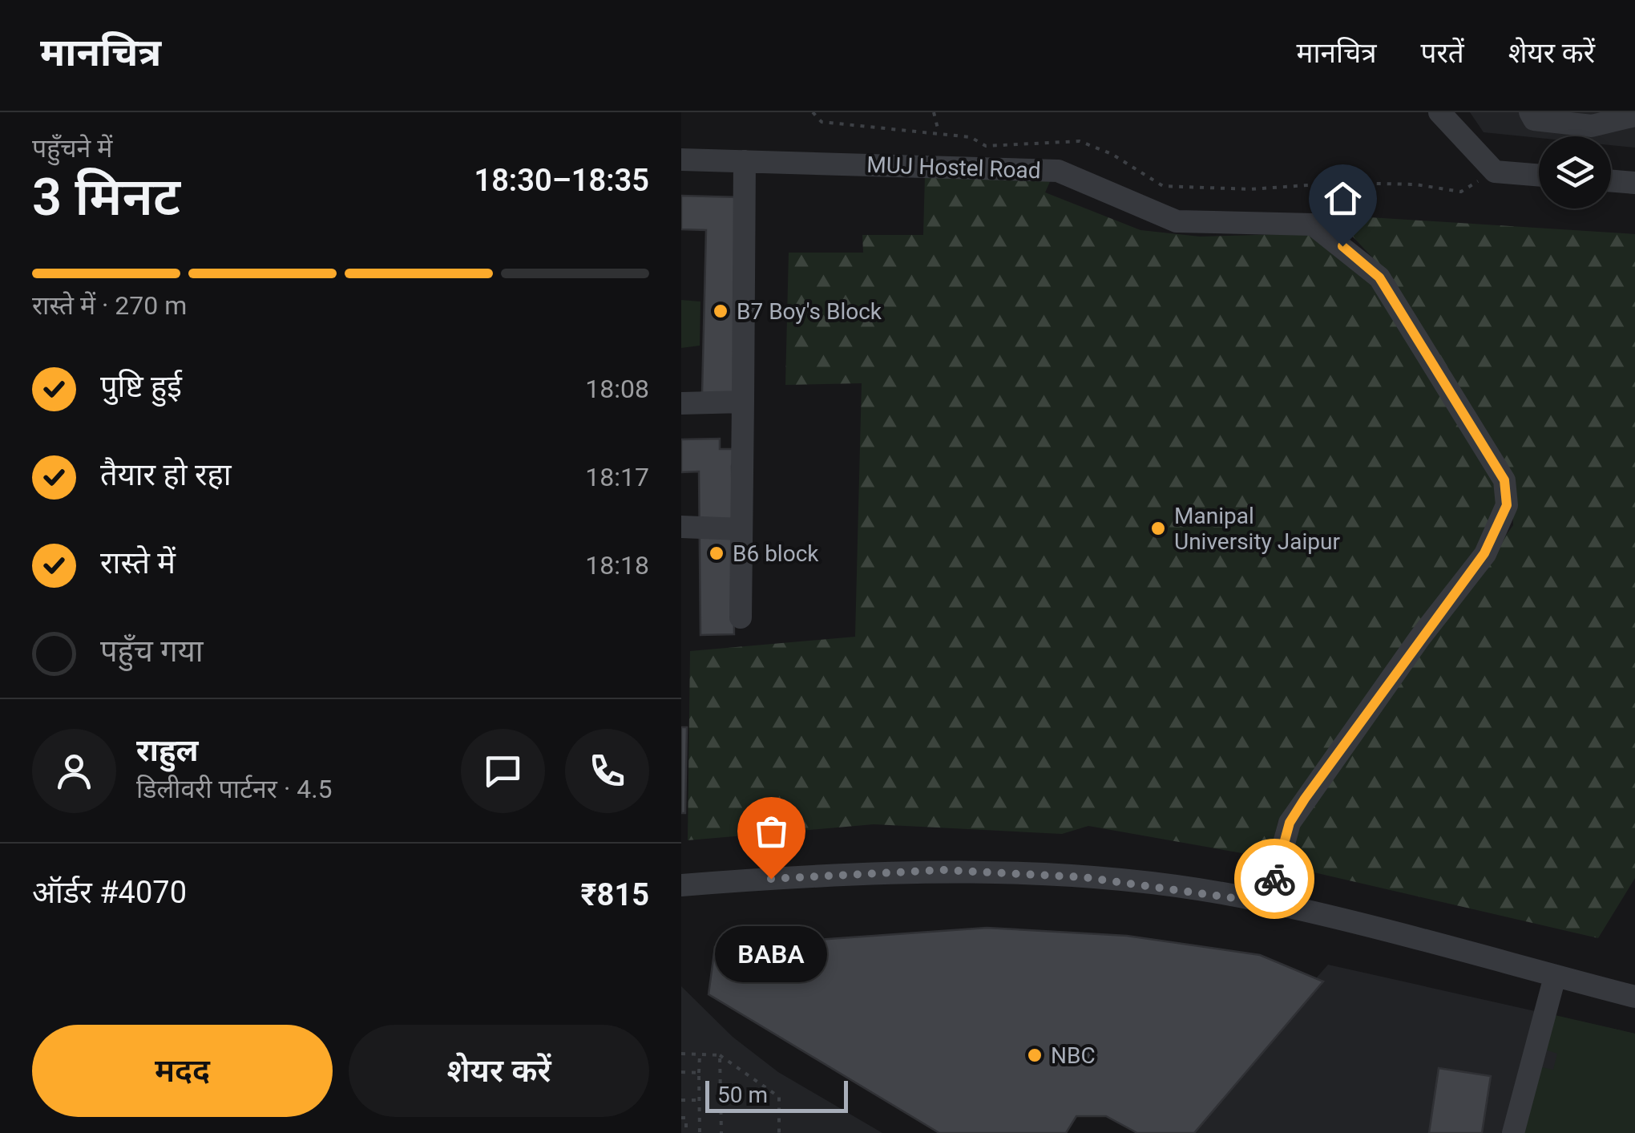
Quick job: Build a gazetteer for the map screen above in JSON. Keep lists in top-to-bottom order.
{
  "streets": {
    "street": ["MUJ Hostel Road"]
  },
  "places": [
    "B7 Boy's Block",
    "Manipal University Jaipur",
    "B6 block",
    "BABA",
    "NBC"
  ],
  "scale_bar": "50 m",
  "page": {
    "header": "मानचित्र",
    "nav": ["मानचित्र", "परतें", "शेयर करें"],
    "heading": ["3 मिनट", "पहुँचने में", "18:30–18:35"],
    "panel": [
      "राहुल",
      "डिलीवरी पार्टनर · 4.5",
      "ऑर्डर #4070",
      "₹815"
    ],
    "bar": "रास्ते में · 270 m",
    "list": [
      ["पुष्टि हुई", "18:08"],
      ["तैयार हो रहा", "18:17"],
      ["रास्ते में", "18:18"],
      "पहुँच गया"
    ],
    "bubble": "BABA",
    "buttons": ["मदद", "शेयर करें"],
    "scale": "50 m"
  }
}
